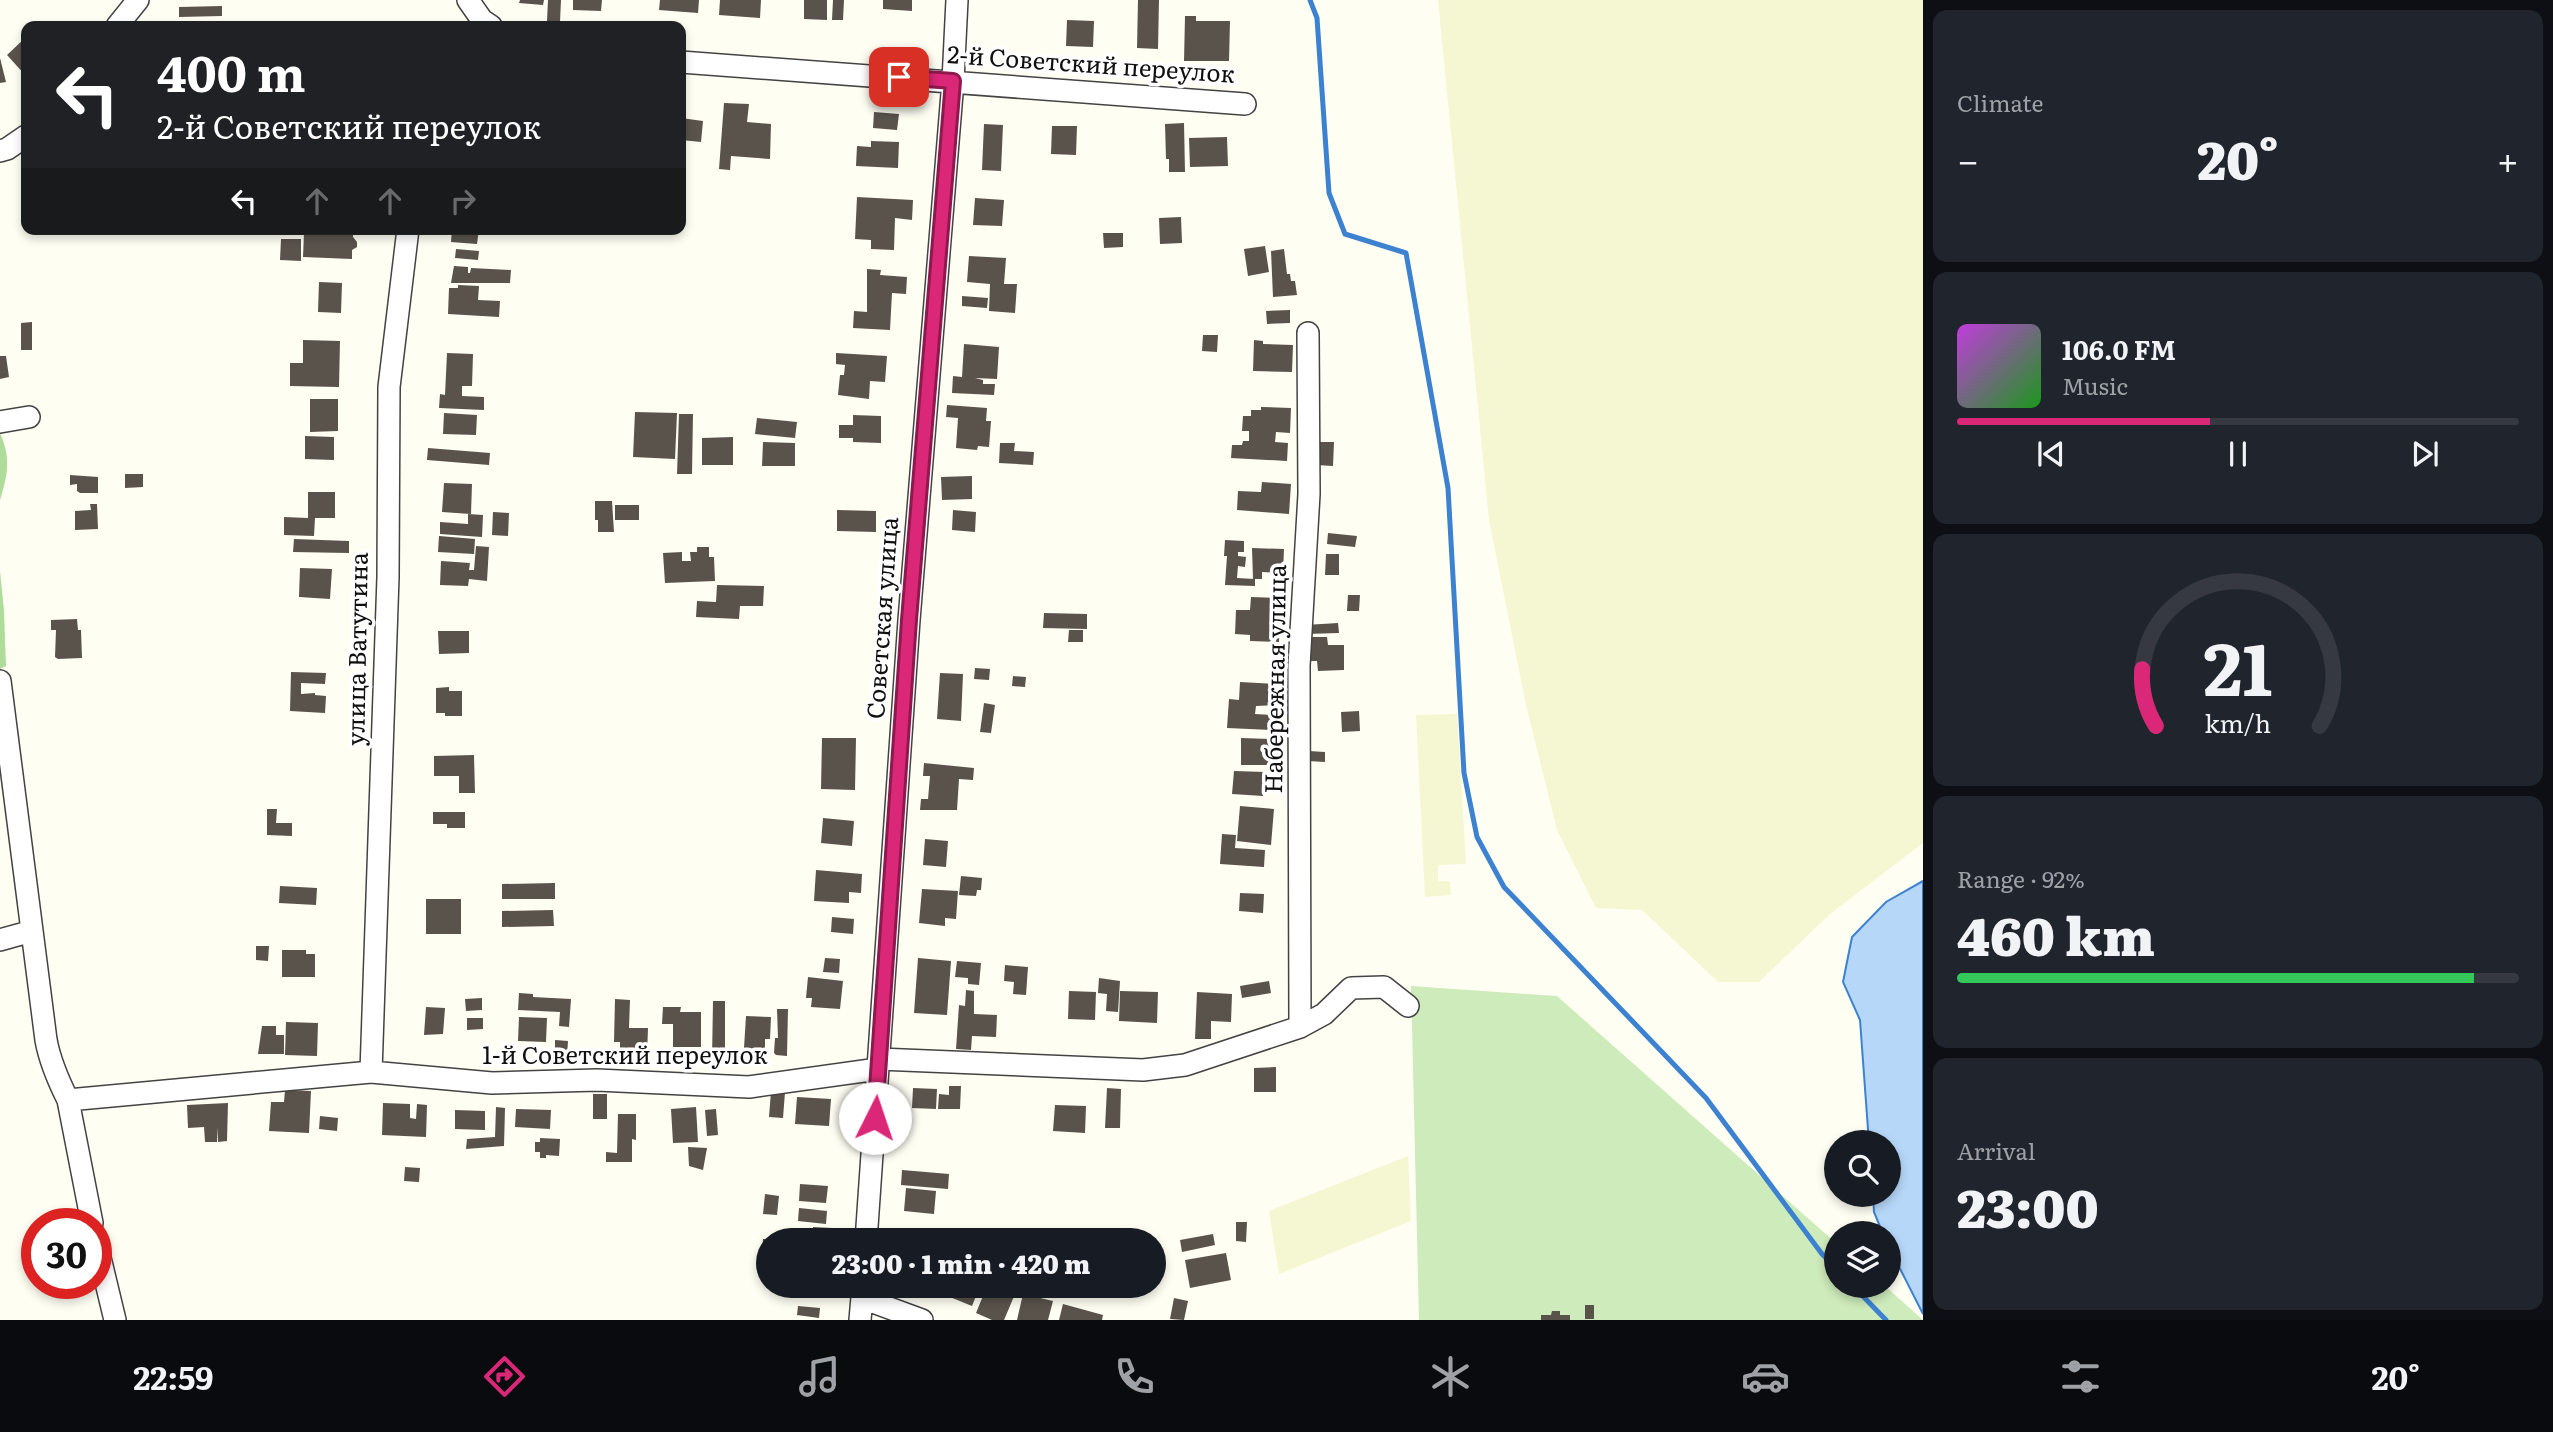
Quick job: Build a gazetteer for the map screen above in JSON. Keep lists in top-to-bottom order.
{
  "streets": {
    "street": [
      "2-й Советский переулок",
      "Советская улица",
      "улица Ватутина",
      "Набережная улица",
      "1-й Советский переулок"
    ]
  },
  "crossings": [
    ["2-й Советский переулок", "Советская улица"],
    ["Советская улица", "1-й Советский переулок"],
    ["улица Ватутина", "1-й Советский переулок"],
    ["Набережная улица", "1-й Советский переулок"]
  ],
  "page": {
    "tile": [
      "Climate",
      ["Range · 92%", "460 km"],
      ["Arrival", "23:00"]
    ],
    "turn": ["400 m", "2-й Советский переулок"],
    "heat": ["−", "20°", "+"],
    "song": ["106.0 FM", "Music"],
    "limit": "30",
    "trip": "23:00 · 1 min · 420 m",
    "tabs": ["22:59", "20°"],
    "gauge": ["21", "km/h"]
  }
}
